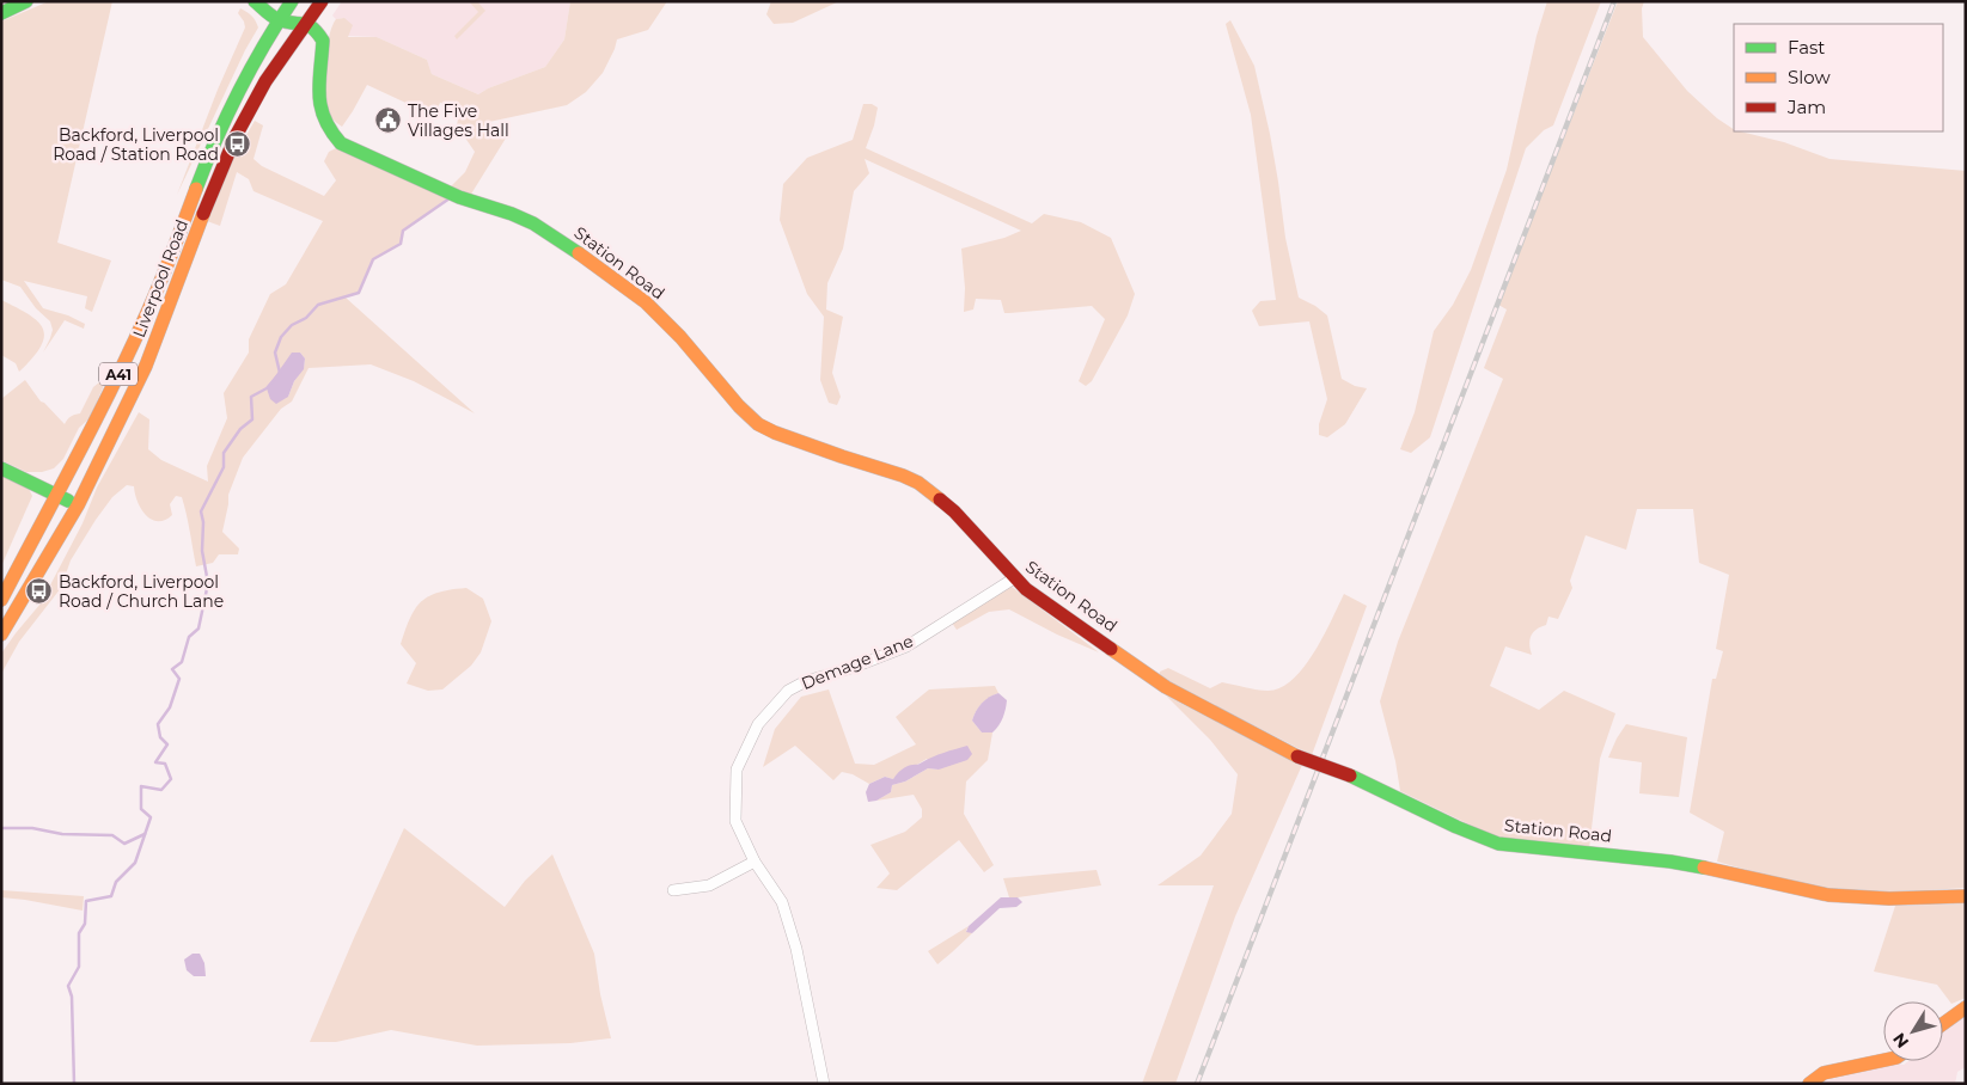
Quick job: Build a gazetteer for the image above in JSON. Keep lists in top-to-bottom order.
{
  "streets": {
    "main road": ["Station Road", "Liverpool Road", "A41"],
    "street": ["Demage Lane"]
  },
  "crossings": [
    ["Station Road", "Liverpool Road"],
    ["Station Road", "Demage Lane"]
  ],
  "places": {
    "public building": ["The Five Villages Hall"],
    "bus stop": ["Backford, Liverpool Road / Station Road", "Backford, Liverpool Road / Church Lane"]
  },
  "legend": ["Fast", "Slow", "Jam"],
  "north": "bottom left"
}
